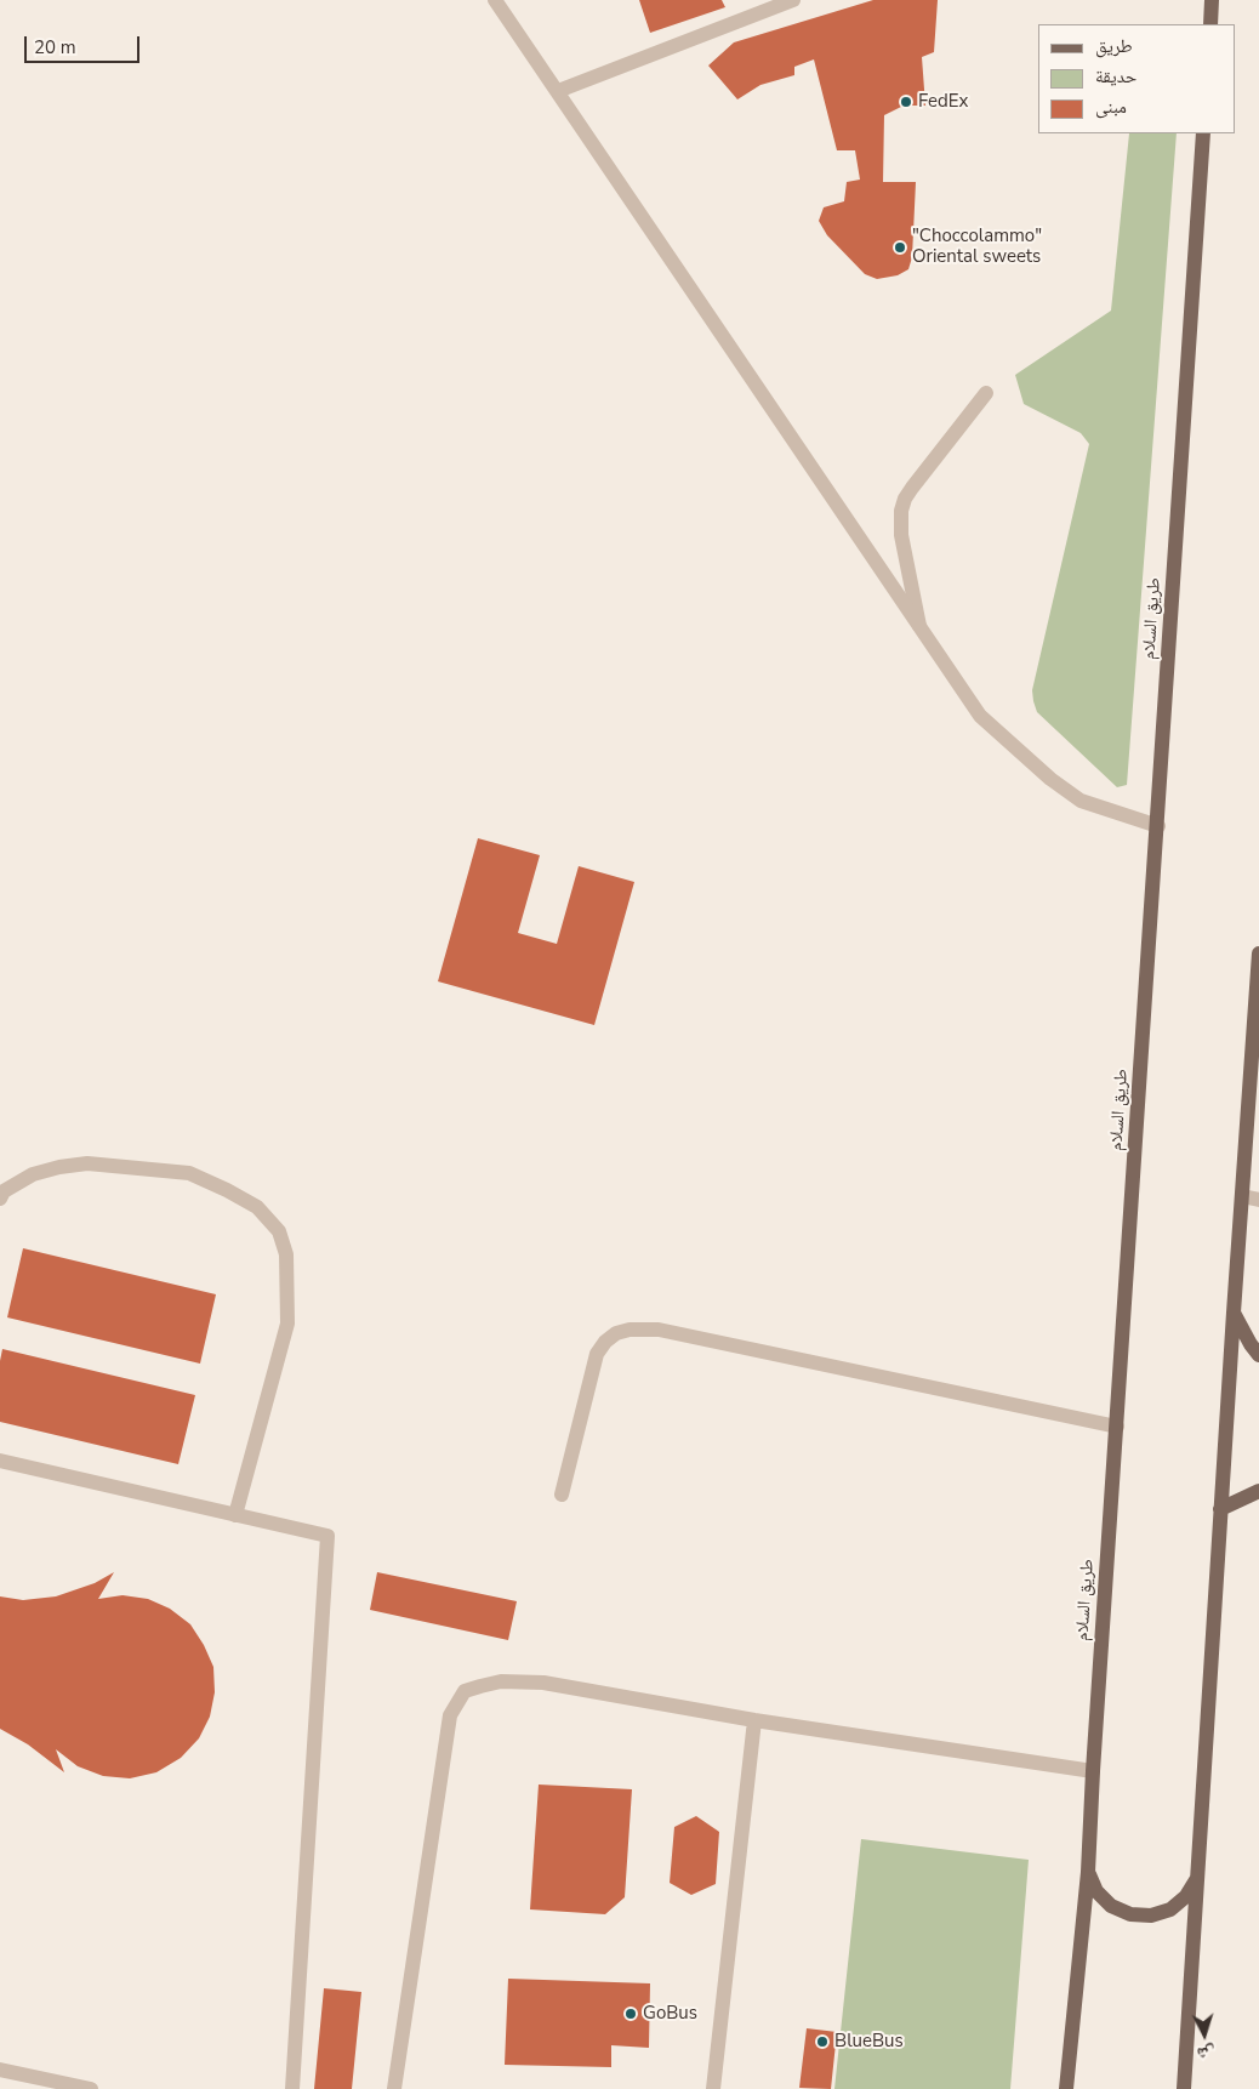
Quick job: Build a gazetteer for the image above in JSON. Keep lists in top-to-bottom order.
{
  "streets": {
    "main road": ["طريق السلام"]
  },
  "places": [
    "FedEx",
    "\"Choccolammo\" Oriental sweets",
    "GoBus",
    "BlueBus"
  ],
  "legend": ["طريق", "حديقة", "مبنى"],
  "scale_bar": "20 m",
  "north": "bottom"
}
